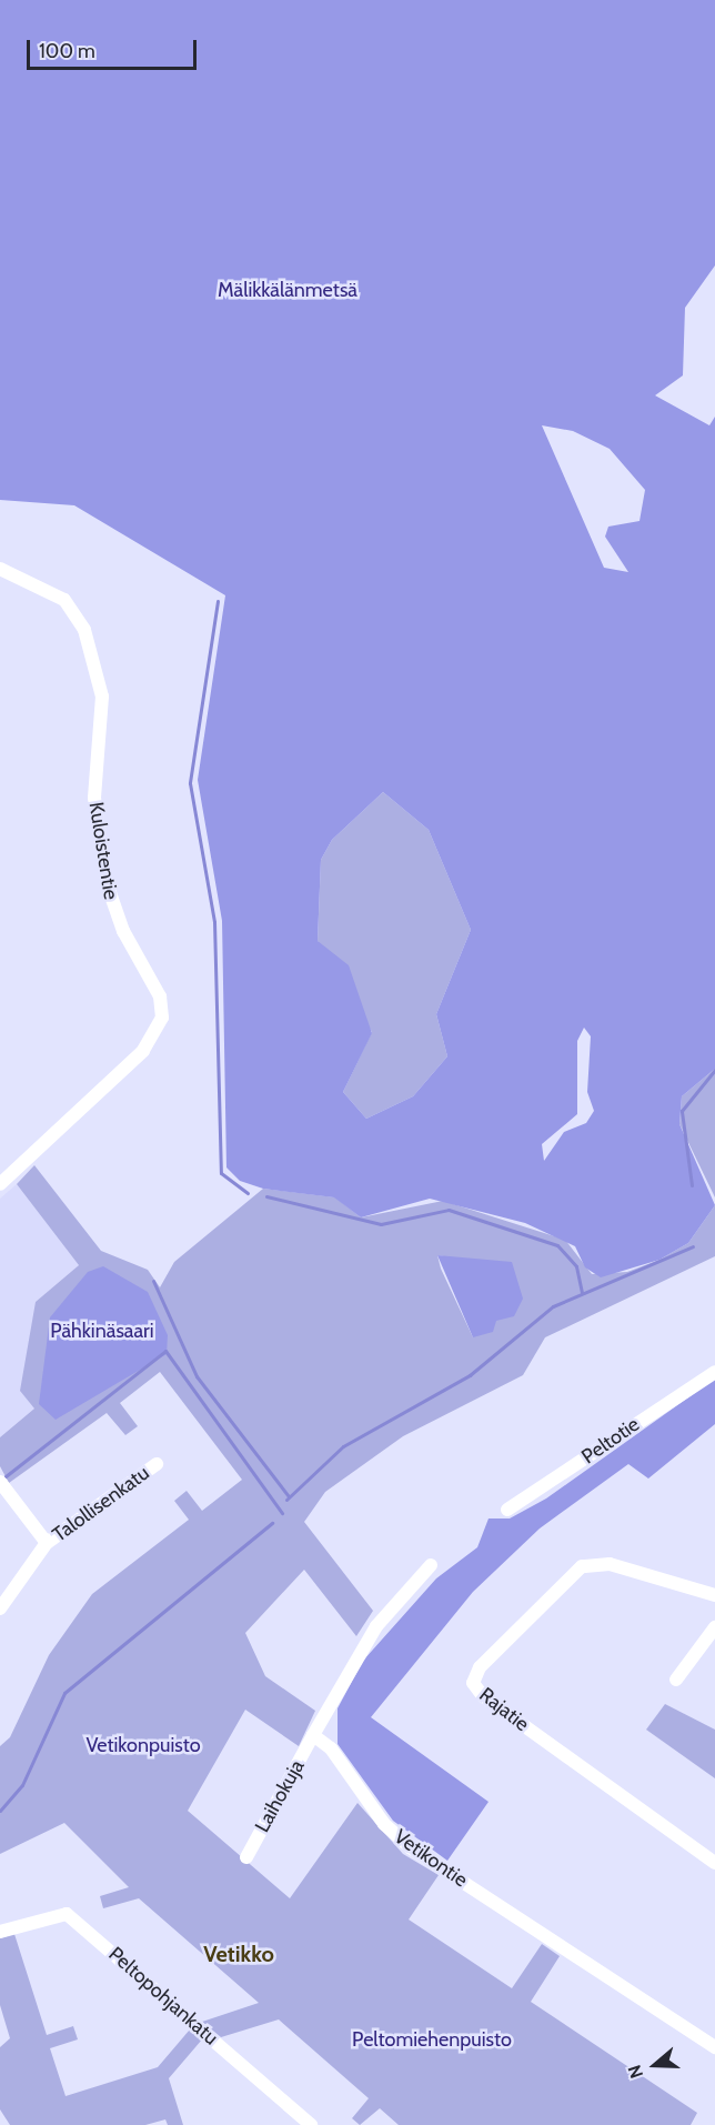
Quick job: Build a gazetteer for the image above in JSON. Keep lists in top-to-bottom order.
{
  "streets": {
    "street": [
      "Kuloistentie",
      "Peltotie",
      "Talollisenkatu",
      "Rajatie",
      "Laihokuja",
      "Vetikontie",
      "Peltopohjankatu"
    ]
  },
  "crossings": [
    ["Laihokuja", "Vetikontie"]
  ],
  "districts": ["Vetikko"],
  "parks": [
    "Mälikkälänmetsä",
    "Pähkinäsaari",
    "Vetikonpuisto",
    "Peltomiehenpuisto"
  ],
  "scale_bar": "100 m",
  "north": "left"
}
